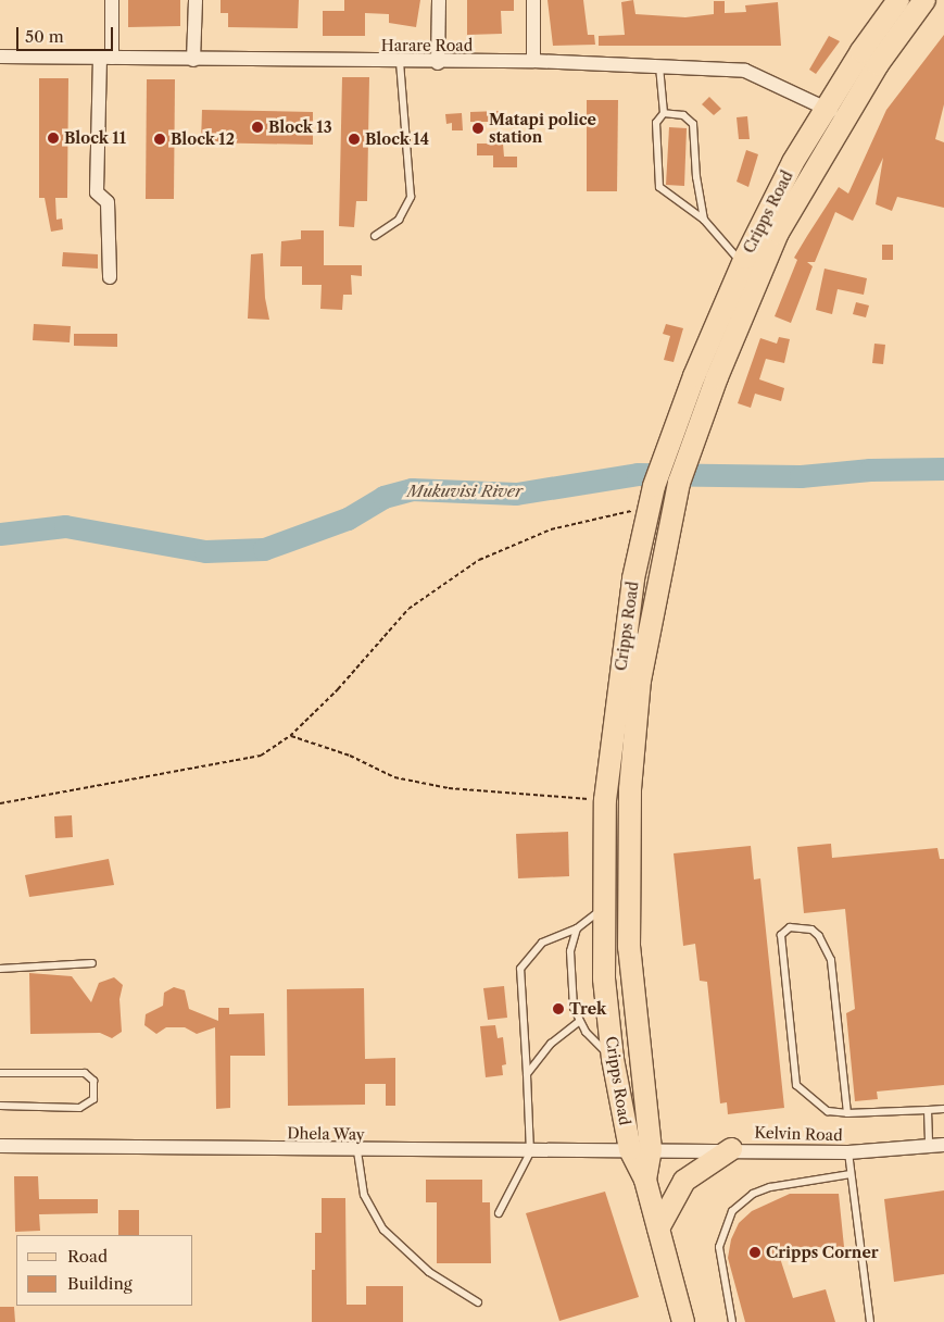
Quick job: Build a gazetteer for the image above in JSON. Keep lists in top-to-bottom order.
{
  "streets": {
    "main road": ["Cripps Road"],
    "street": ["Harare Road", "Dhela Way", "Kelvin Road"]
  },
  "crossings": [
    ["Harare Road", "Cripps Road"],
    ["Cripps Road", "Dhela Way"],
    ["Cripps Road", "Kelvin Road"],
    ["Dhela Way", "Kelvin Road"]
  ],
  "water": ["Mukuvisi River"],
  "places": [
    "Block 13",
    "Matapi police station",
    "Block 11",
    "Block 12",
    "Block 14",
    "Trek",
    "Cripps Corner"
  ],
  "legend": ["Road", "Building"],
  "scale_bar": "50 m"
}
